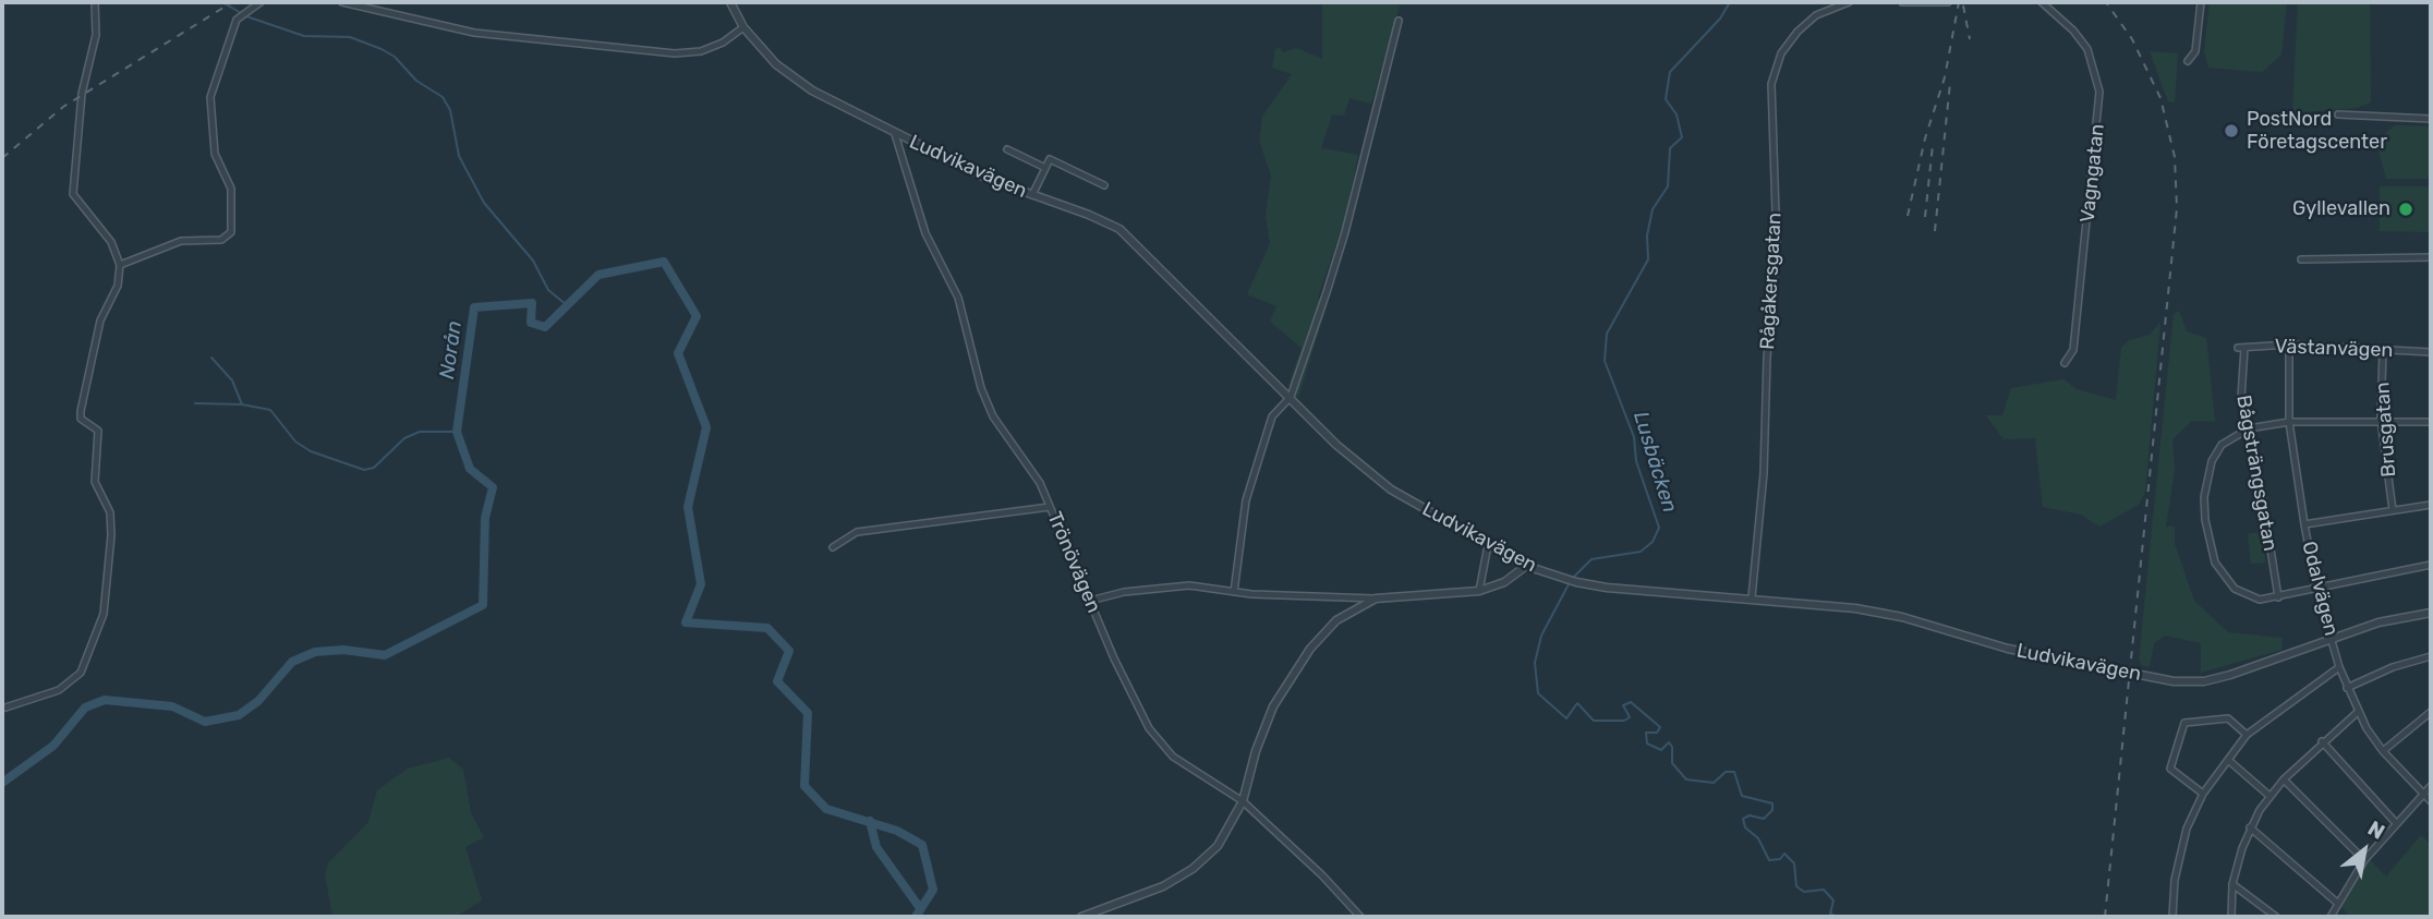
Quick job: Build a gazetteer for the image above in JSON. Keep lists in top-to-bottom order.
{
  "streets": {
    "street": [
      "Ludvikavägen",
      "Vagngatan",
      "Rågåkersgatan",
      "Västanvägen",
      "Brusgatan",
      "Bågsträngsgatan",
      "Trönövägen",
      "Odalvägen"
    ]
  },
  "crossings": [
    ["Ludvikavägen", "Rågåkersgatan"],
    ["Ludvikavägen", "Trönövägen"],
    ["Ludvikavägen", "Odalvägen"],
    ["Västanvägen", "Brusgatan"],
    ["Västanvägen", "Bågsträngsgatan"],
    ["Västanvägen", "Odalvägen"]
  ],
  "water": ["Norån", "Lusbäcken"],
  "places": ["PostNord Företagscenter", "Gyllevallen"],
  "north": "top right"
}
